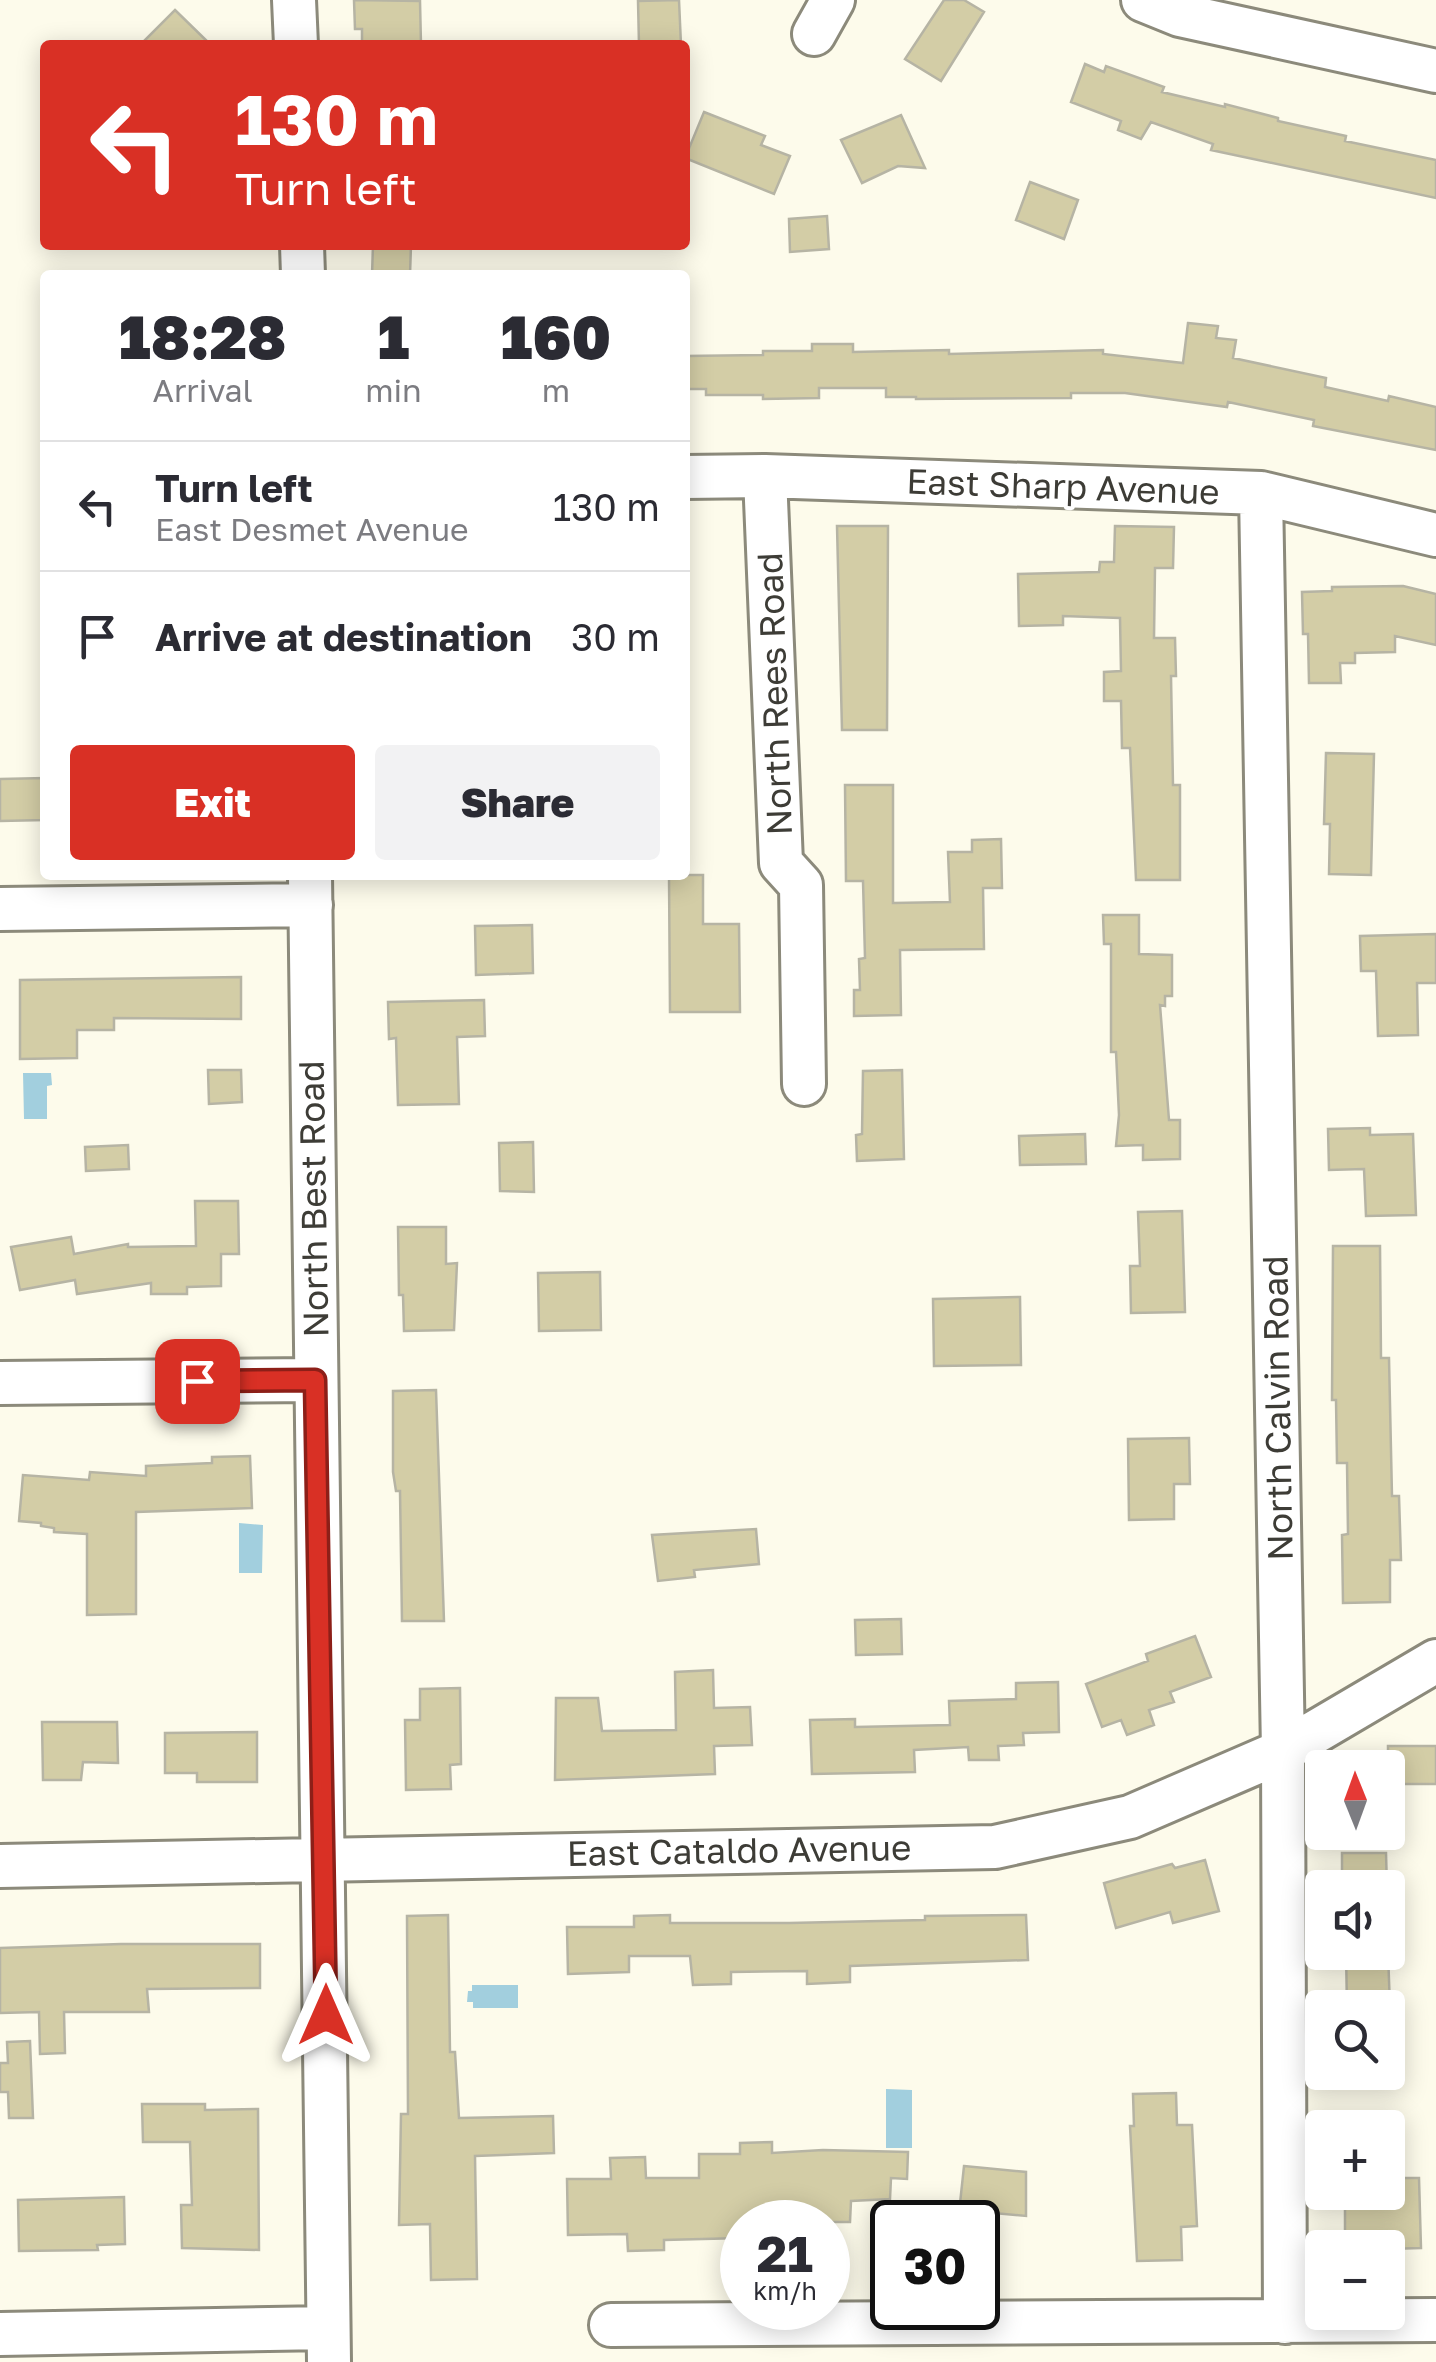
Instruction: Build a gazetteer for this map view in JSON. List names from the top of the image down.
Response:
{
  "streets": {
    "street": [
      "East Sharp Avenue",
      "North Rees Road",
      "North Best Road",
      "North Calvin Road",
      "East Cataldo Avenue"
    ]
  },
  "crossings": [
    ["East Sharp Avenue", "North Rees Road"],
    ["East Sharp Avenue", "North Calvin Road"],
    ["North Best Road", "East Cataldo Avenue"],
    ["North Calvin Road", "East Cataldo Avenue"]
  ],
  "north": "top",
  "page": {
    "turn": ["130 m", "Turn left"],
    "eta": [
      "18:28",
      "Arrival",
      "1",
      "min",
      "160",
      "m"
    ],
    "list": [
      {
        "name": "Turn left",
        "note": "East Desmet Avenue",
        "value": "130 m"
      },
      {
        "name": "Arrive at destination",
        "value": "30 m"
      }
    ],
    "buttons": ["Exit", "Share"],
    "map_buttons": ["+", "−"],
    "speed": "21 km/h",
    "limit": "30"
  }
}
